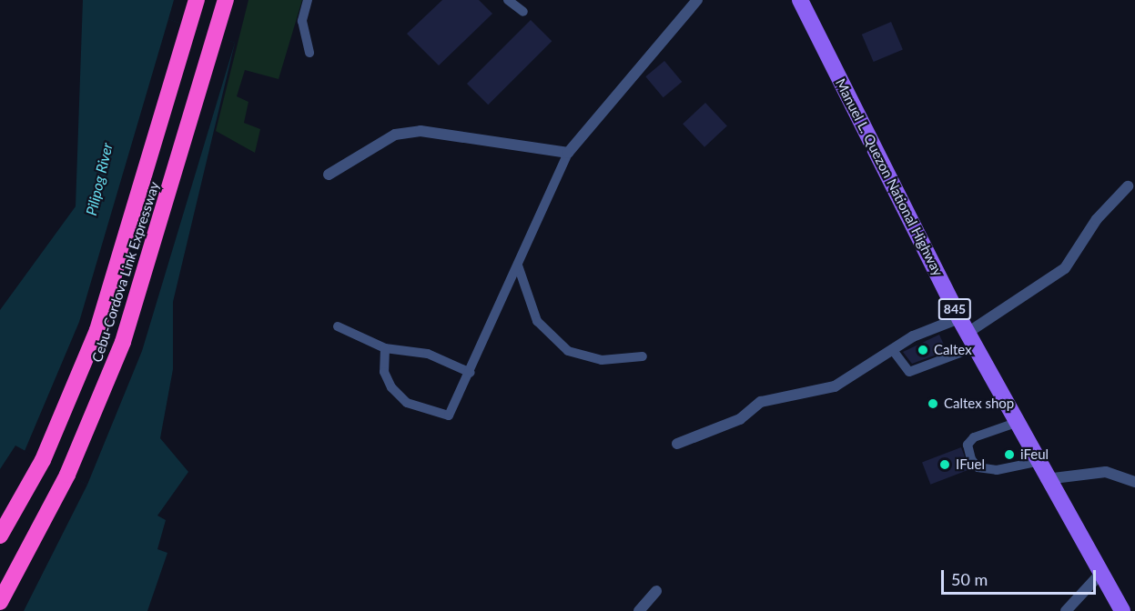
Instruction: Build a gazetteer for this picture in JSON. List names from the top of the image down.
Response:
{
  "streets": {
    "highway": ["Cebu-Cordova Link Expressway"],
    "main road": ["Manuel L. Quezon National Highway", "845"]
  },
  "water": ["Pilipog River"],
  "places": [
    "Caltex",
    "Caltex shop",
    "iFeul",
    "IFuel"
  ],
  "scale_bar": "50 m"
}
